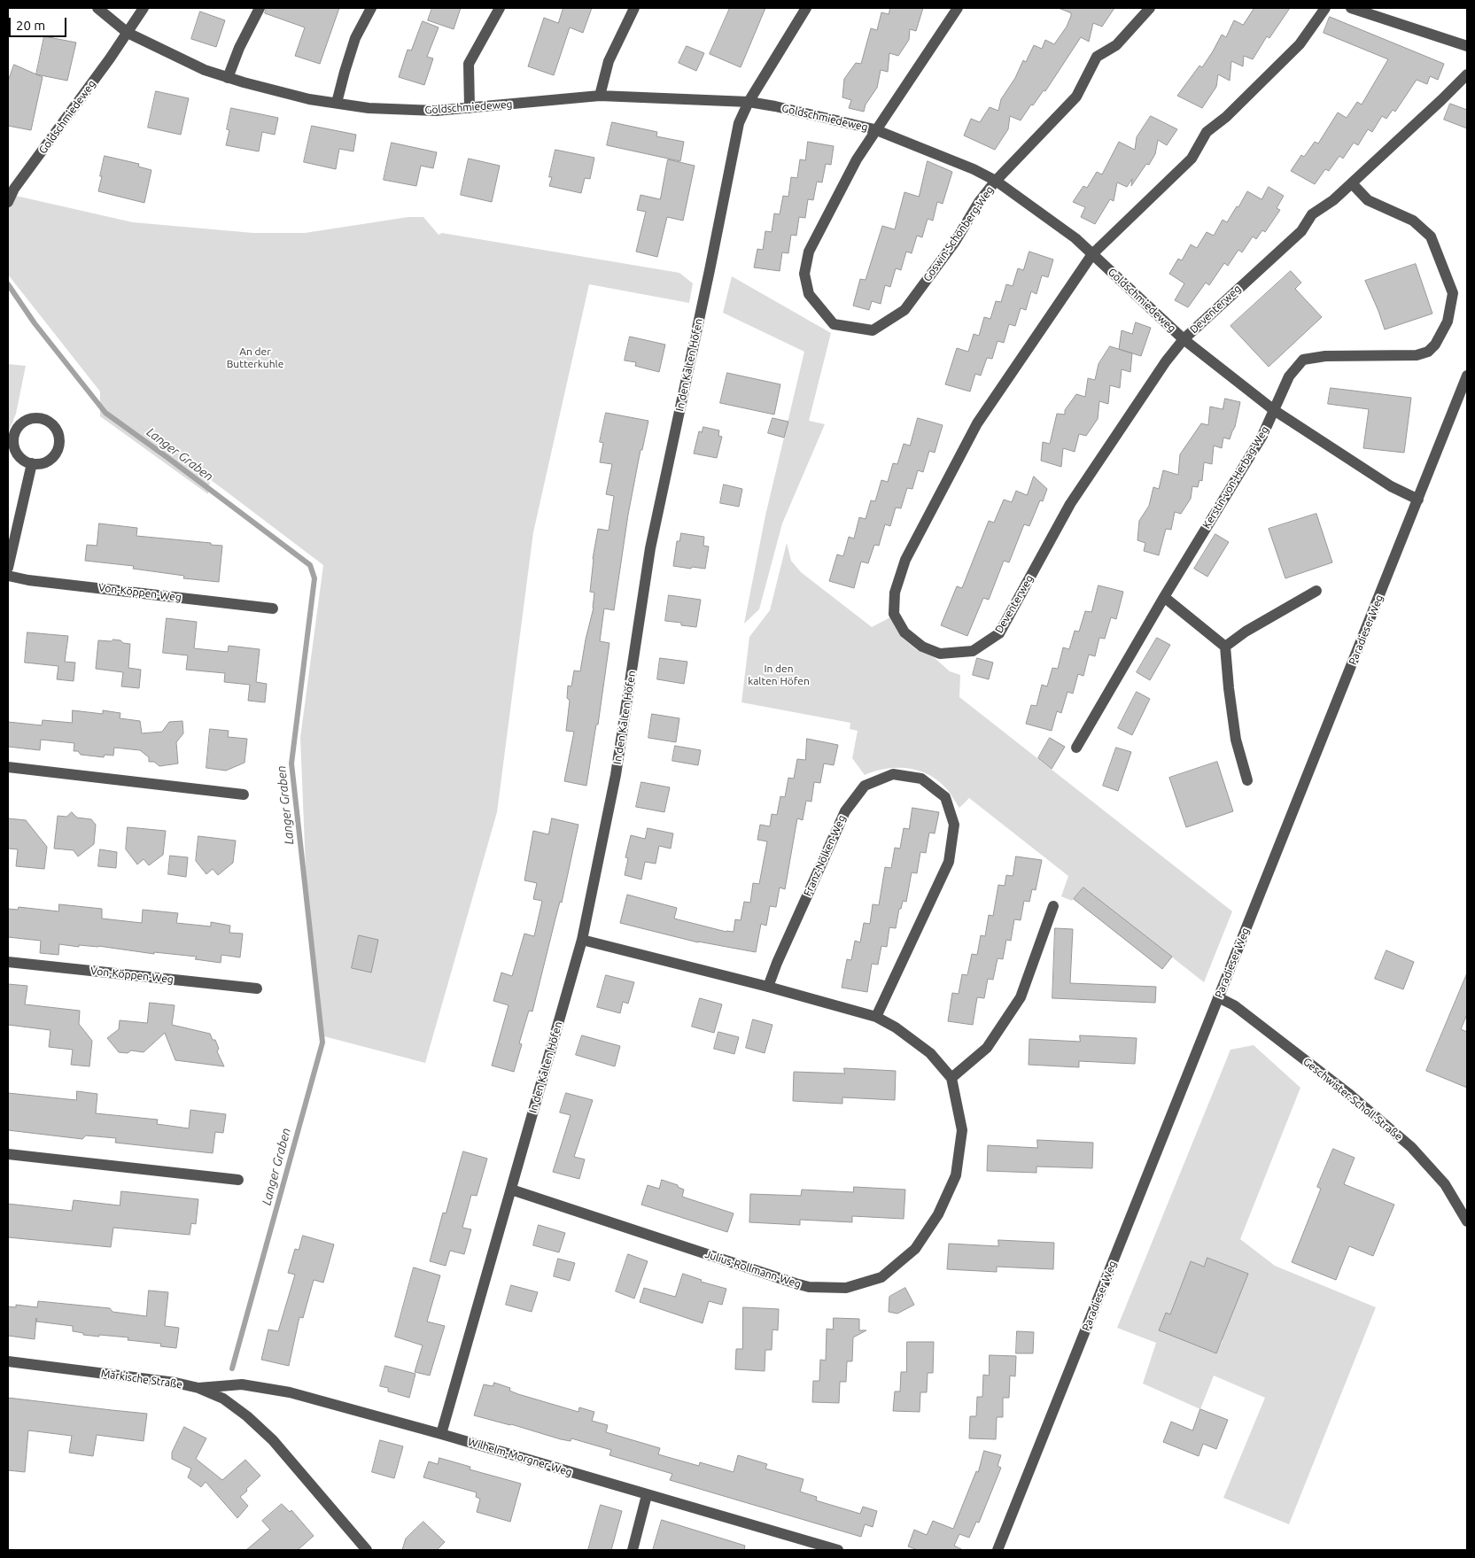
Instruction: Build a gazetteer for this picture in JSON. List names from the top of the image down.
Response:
{
  "streets": {
    "street": [
      "Goldschmiedeweg",
      "Goswin-Schönberg-Weg",
      "Deventerweg",
      "In den Kalten Höfen",
      "Kerstin-von-Herbag-Weg",
      "Von-Köppen-Weg",
      "Paradieser Weg",
      "Franz-Nölken-Weg",
      "Geschwister-Scholl-Straße",
      "Julius-Rollmann-Weg",
      "Märkische Straße",
      "Wilhelm-Morgner-Weg"
    ]
  },
  "crossings": [
    ["Goldschmiedeweg", "Goswin-Schönberg-Weg"],
    ["Goldschmiedeweg", "Deventerweg"],
    ["Goldschmiedeweg", "In den Kalten Höfen"],
    ["Goldschmiedeweg", "Kerstin-von-Herbag-Weg"],
    ["Goldschmiedeweg", "Paradieser Weg"],
    ["Deventerweg", "Kerstin-von-Herbag-Weg"],
    ["In den Kalten Höfen", "Julius-Rollmann-Weg"],
    ["In den Kalten Höfen", "Wilhelm-Morgner-Weg"],
    ["Paradieser Weg", "Geschwister-Scholl-Straße"],
    ["Franz-Nölken-Weg", "Julius-Rollmann-Weg"],
    ["Märkische Straße", "Wilhelm-Morgner-Weg"]
  ],
  "water": ["Langer Graben"],
  "parks": ["An der Butterkuhle", "In den kalten Höfen"],
  "scale_bar": "20 m"
}
